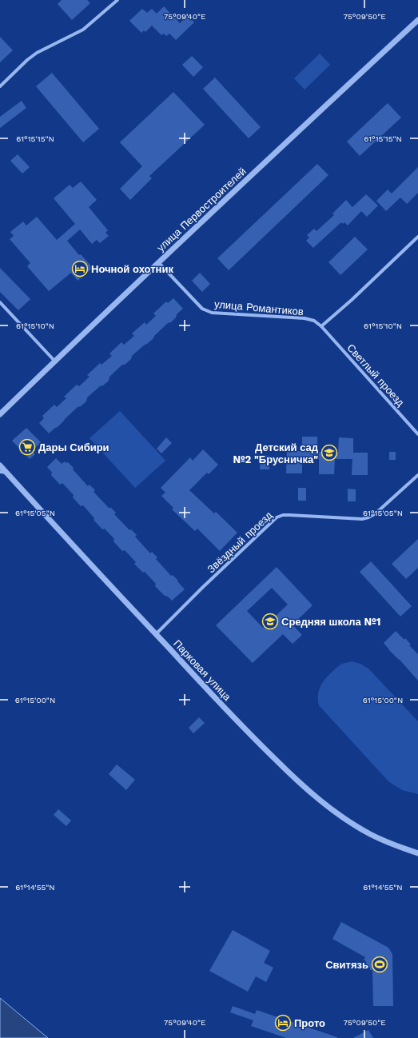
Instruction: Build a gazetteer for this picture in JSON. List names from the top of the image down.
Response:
{
  "streets": {
    "street": [
      "улица Первостроителей",
      "улица Романтиков",
      "Светлый проезд",
      "Звёздный проезд",
      "Парковая улица"
    ]
  },
  "crossings": [
    ["улица Первостроителей", "улица Романтиков"],
    ["улица Романтиков", "Светлый проезд"],
    ["Звёздный проезд", "Парковая улица"]
  ],
  "places": {
    "hotel": ["Ночной охотник", "Прото"],
    "supermarket": ["Дары Сибири"],
    "school or university": ["Детский сад №2 \"Брусничка\"", "Средняя школа №1"],
    "sports": ["Свитязь"]
  },
  "coordinates": [
    "75°09'40\"E",
    "75°09'50\"E",
    "61°15'15\"N",
    "61°15'10\"N",
    "61°15'05\"N",
    "61°15'00\"N",
    "61°14'55\"N"
  ]
}
